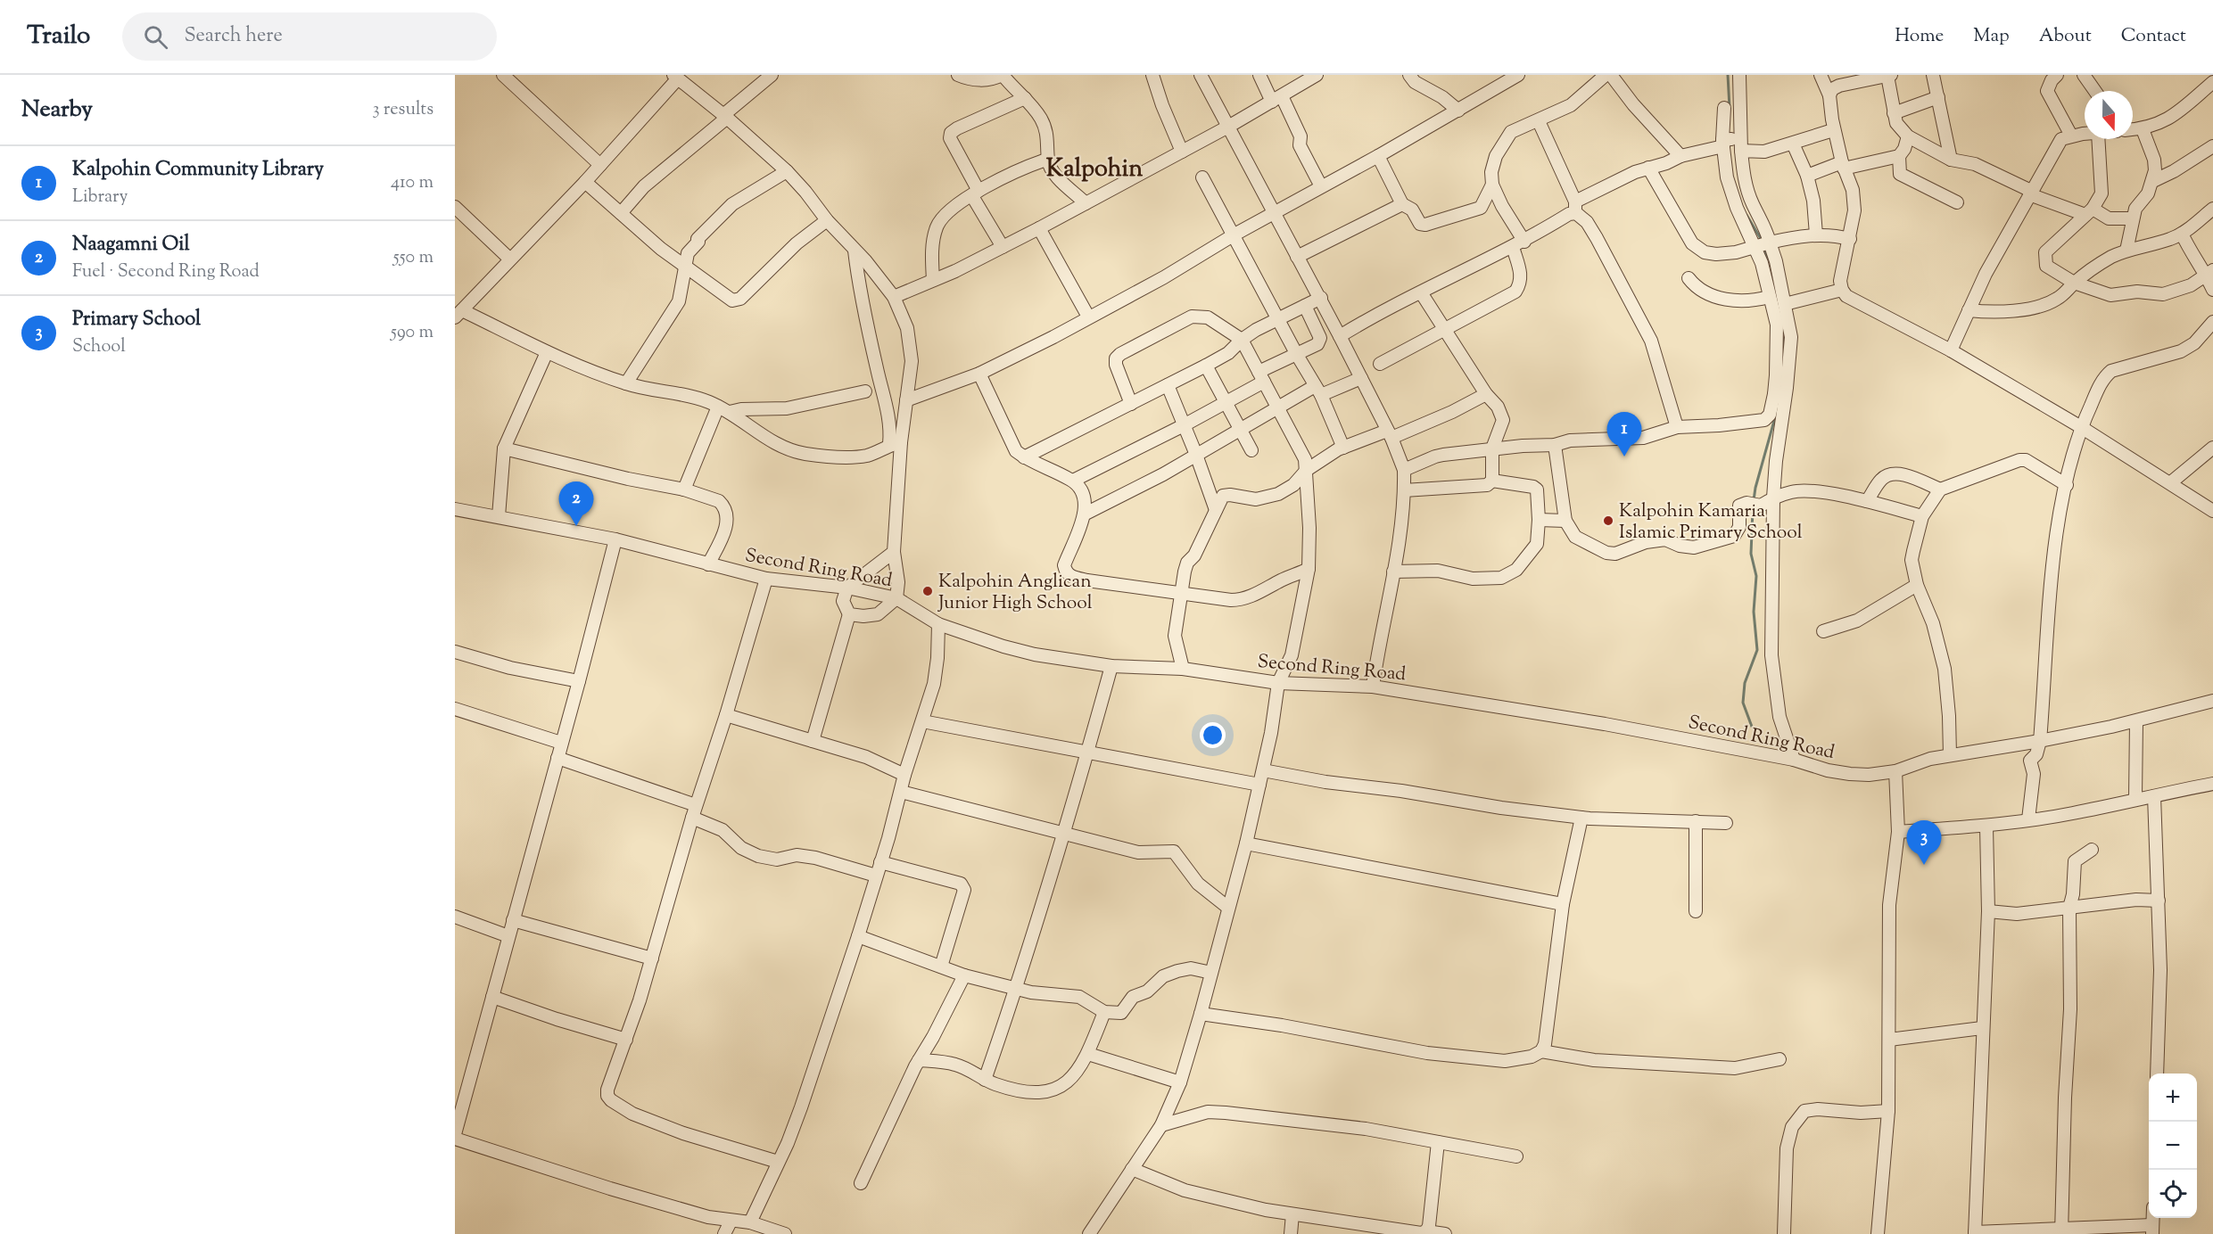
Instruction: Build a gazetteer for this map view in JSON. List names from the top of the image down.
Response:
{
  "streets": {
    "street": ["Second Ring Road"]
  },
  "districts": ["Kalpohin"],
  "places": ["Kalpohin Kamaria Islamic Primary School", "Kalpohin Anglican Junior High School"],
  "north": "bottom",
  "page": {
    "header": "Trailo",
    "search": "Search here",
    "nav": [
      "Home",
      "Map",
      "About",
      "Contact"
    ],
    "heading": ["Nearby", "3 results"],
    "list": [
      {
        "mark": "1",
        "name": "Kalpohin Community Library",
        "note": "Library",
        "value": "410 m"
      },
      {
        "mark": "2",
        "name": "Naagamni Oil",
        "note": "Fuel · Second Ring Road",
        "value": "550 m"
      },
      {
        "mark": "3",
        "name": "Primary School",
        "note": "School",
        "value": "590 m"
      }
    ],
    "pins": ["1", "2", "3"],
    "map_buttons": ["+", "−"]
  }
}
